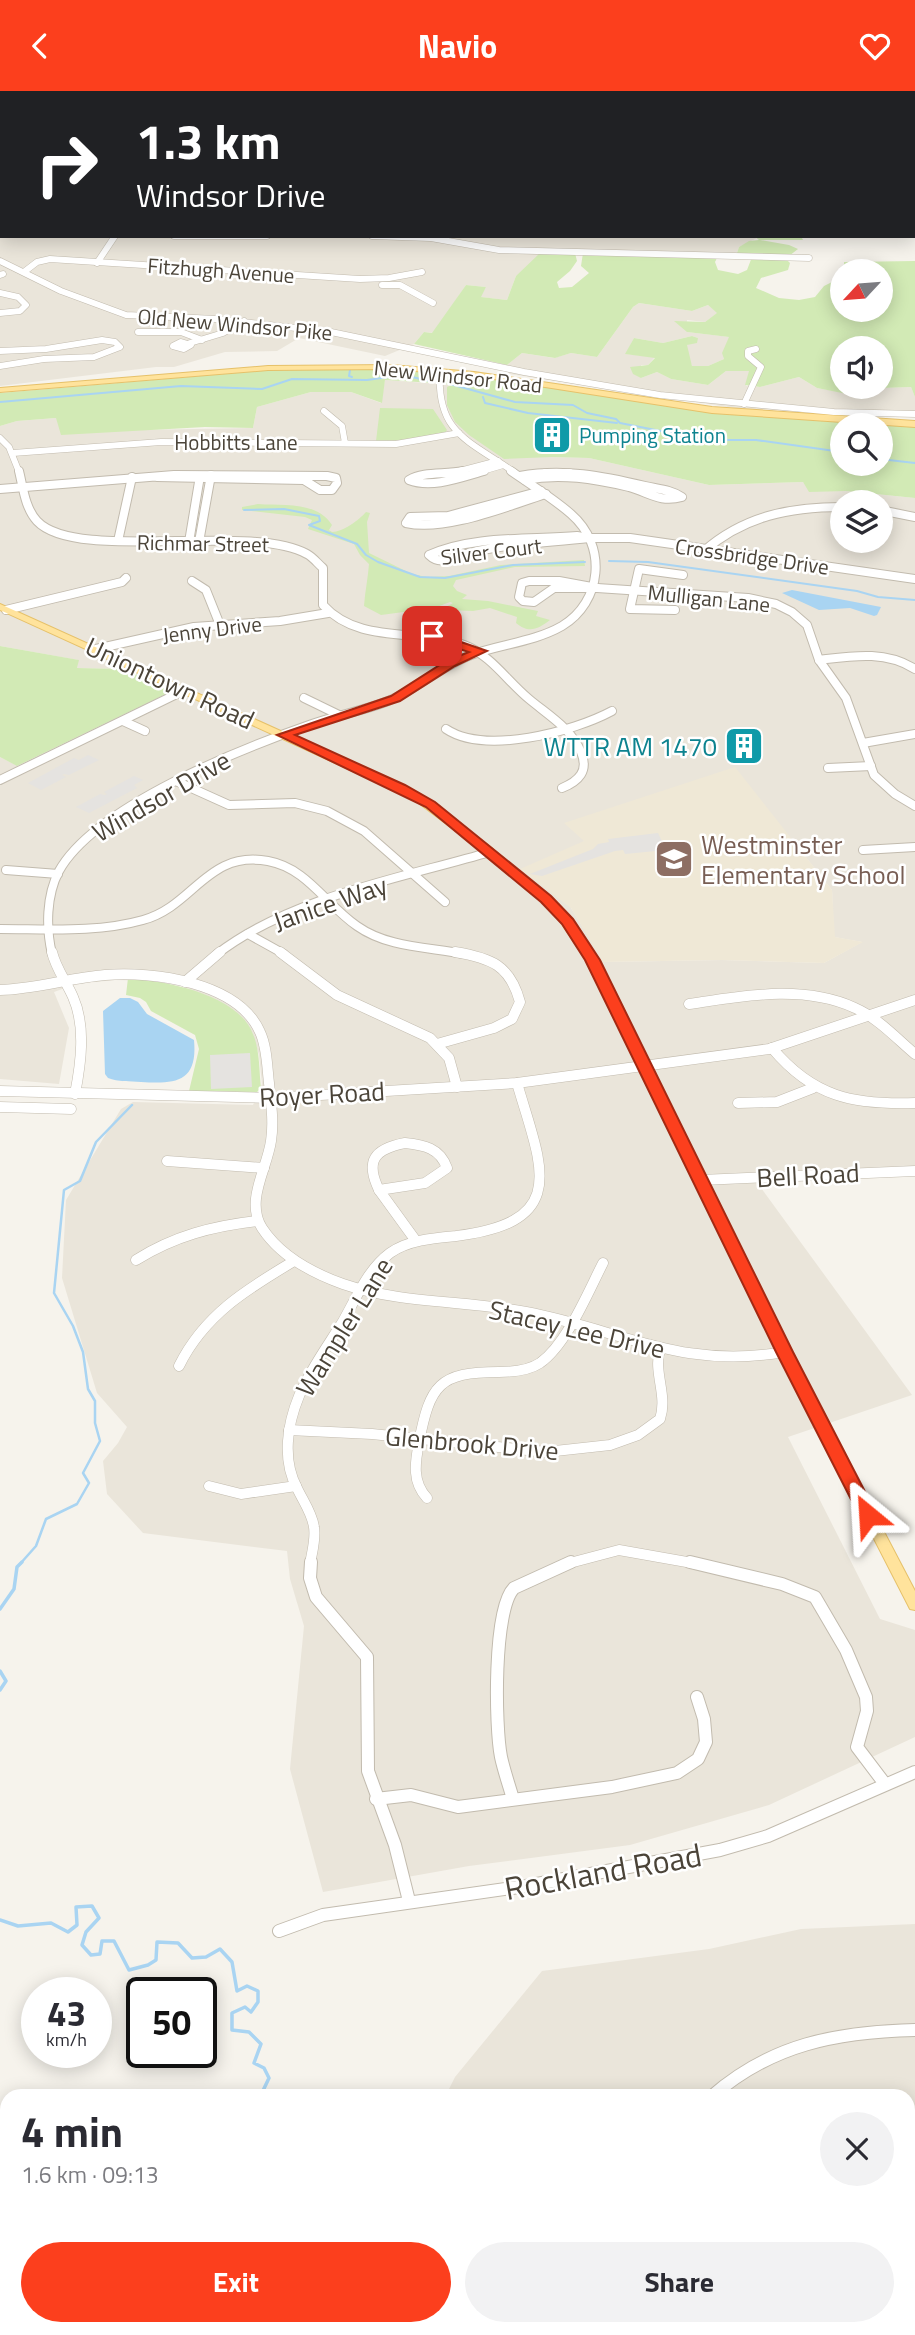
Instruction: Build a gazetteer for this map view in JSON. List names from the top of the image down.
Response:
{
  "streets": {
    "main road": ["New Windsor Road", "Uniontown Road"],
    "street": [
      "Fitzhugh Avenue",
      "Old New Windsor Pike",
      "Hobbitts Lane",
      "Richmar Street",
      "Silver Court",
      "Crossbridge Drive",
      "Mulligan Lane",
      "Jenny Drive",
      "Windsor Drive",
      "Janice Way",
      "Royer Road",
      "Bell Road",
      "Wampler Lane",
      "Stacey Lee Drive",
      "Glenbrook Drive",
      "Rockland Road"
    ]
  },
  "crossings": [
    ["Fitzhugh Avenue", "Old New Windsor Pike"],
    ["Hobbitts Lane", "Richmar Street"],
    ["Richmar Street", "Jenny Drive"],
    ["Silver Court", "Crossbridge Drive"],
    ["Mulligan Lane", "Windsor Drive"],
    ["Jenny Drive", "Uniontown Road"],
    ["Uniontown Road", "Windsor Drive"],
    ["Uniontown Road", "Janice Way"],
    ["Uniontown Road", "Royer Road"],
    ["Uniontown Road", "Bell Road"],
    ["Uniontown Road", "Stacey Lee Drive"],
    ["Windsor Drive", "Royer Road"],
    ["Royer Road", "Wampler Lane"],
    ["Wampler Lane", "Stacey Lee Drive"],
    ["Wampler Lane", "Glenbrook Drive"],
    ["Wampler Lane", "Rockland Road"],
    ["Stacey Lee Drive", "Glenbrook Drive"]
  ],
  "places": {
    "building": ["Pumping Station", "WTTR AM 1470"],
    "school or university": ["Westminster Elementary School"]
  },
  "north": "bottom left",
  "page": {
    "header": "Navio",
    "turn": ["1.3 km", "Windsor Drive"],
    "speed": "43 km/h",
    "limit": "50",
    "heading": ["4 min", "1.6 km · 09:13"],
    "buttons": ["Exit", "Share"]
  }
}
